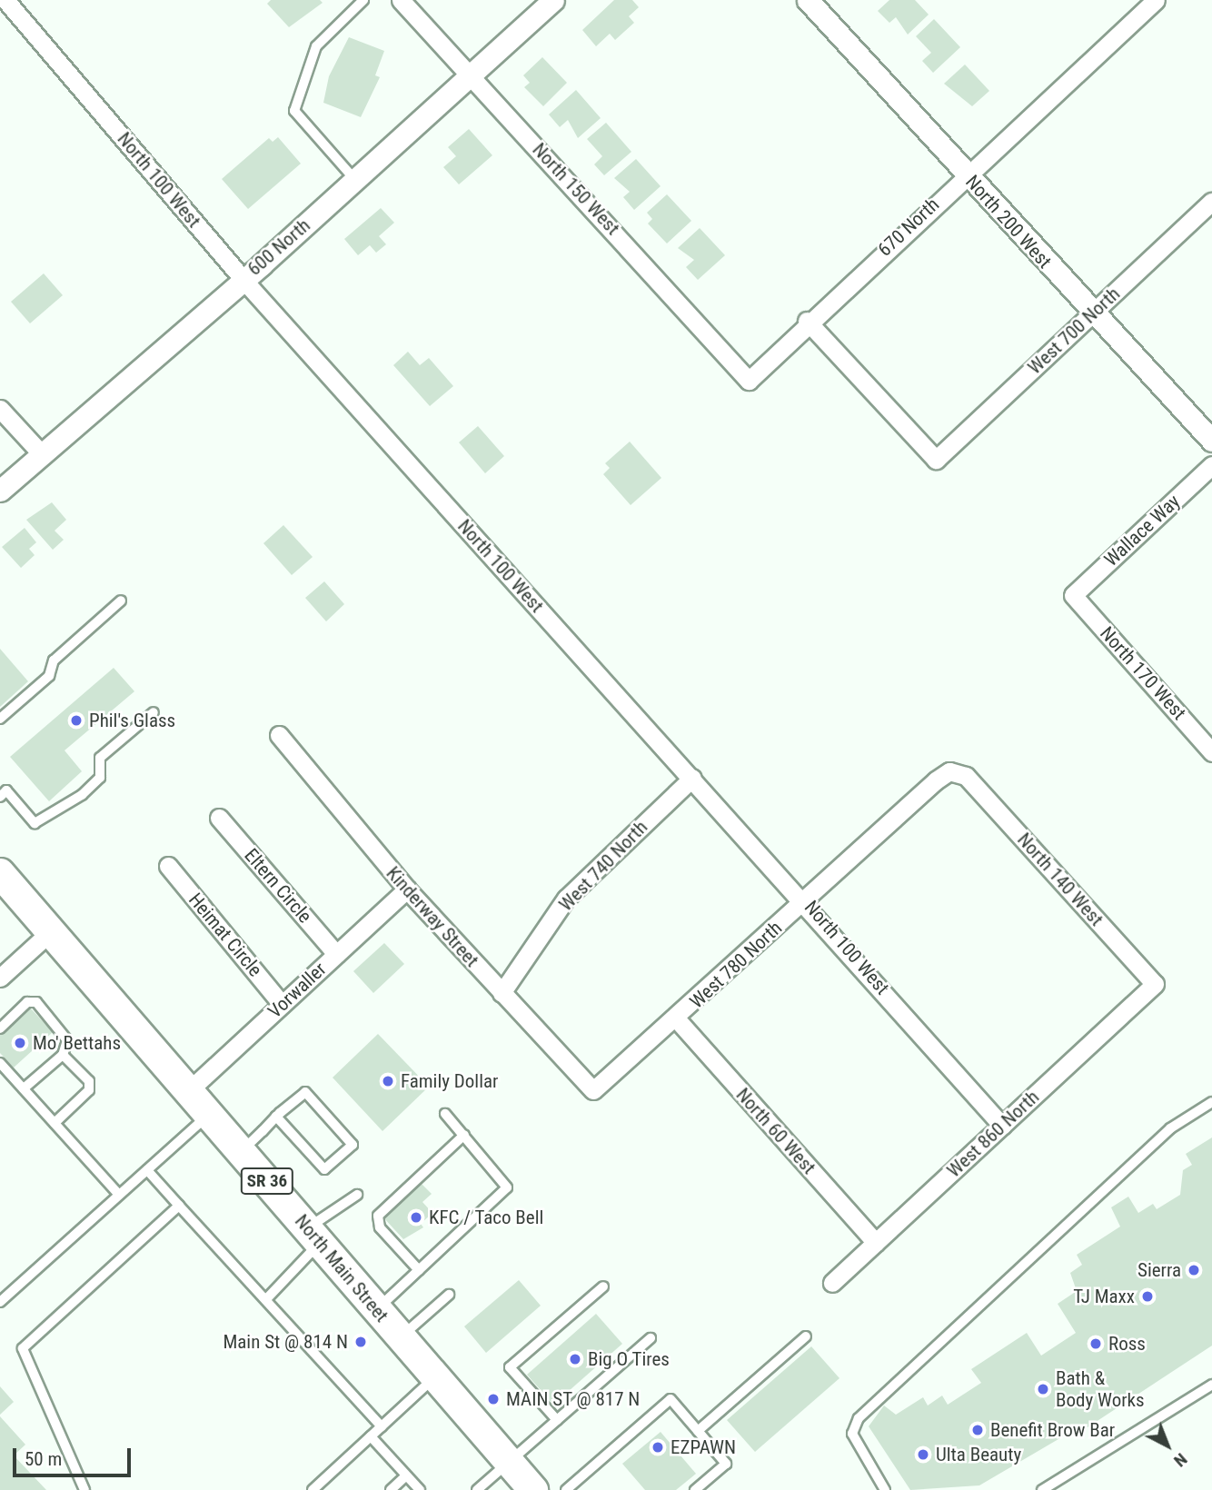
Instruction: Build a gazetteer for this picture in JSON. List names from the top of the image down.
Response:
{
  "streets": {
    "highway": ["SR 36", "North Main Street"],
    "street": [
      "North 100 West",
      "North 150 West",
      "North 200 West",
      "670 North",
      "600 North",
      "West 700 North",
      "Wallace Way",
      "North 170 West",
      "West 740 North",
      "North 140 West",
      "Eltern Circle",
      "Kinderway Street",
      "Heimat Circle",
      "West 780 North",
      "Vorwaller",
      "North 60 West",
      "West 860 North"
    ]
  },
  "crossings": [
    ["North 100 West", "600 North"],
    ["North 100 West", "West 740 North"],
    ["North 100 West", "West 780 North"],
    ["North 100 West", "West 860 North"],
    ["North 150 West", "670 North"],
    ["North 150 West", "600 North"],
    ["North 200 West", "670 North"],
    ["North 200 West", "West 700 North"],
    ["670 North", "West 700 North"],
    ["Wallace Way", "North 170 West"],
    ["West 740 North", "Kinderway Street"],
    ["North 140 West", "West 780 North"],
    ["North 140 West", "West 860 North"],
    ["Eltern Circle", "Vorwaller"],
    ["Kinderway Street", "West 780 North"],
    ["Kinderway Street", "Vorwaller"],
    ["Heimat Circle", "Vorwaller"],
    ["West 780 North", "North 60 West"],
    ["Vorwaller", "North Main Street"],
    ["North 60 West", "West 860 North"]
  ],
  "places": [
    "Phil's Glass",
    "Mo' Bettahs",
    "Family Dollar",
    "KFC / Taco Bell",
    "Sierra",
    "TJ Maxx",
    "Main St @ 814 N",
    "Ross",
    "Big O Tires",
    "Bath & Body Works",
    "MAIN ST @ 817 N",
    "Benefit Brow Bar",
    "EZPAWN",
    "Ulta Beauty"
  ],
  "scale_bar": "50 m",
  "north": "bottom right"
}
